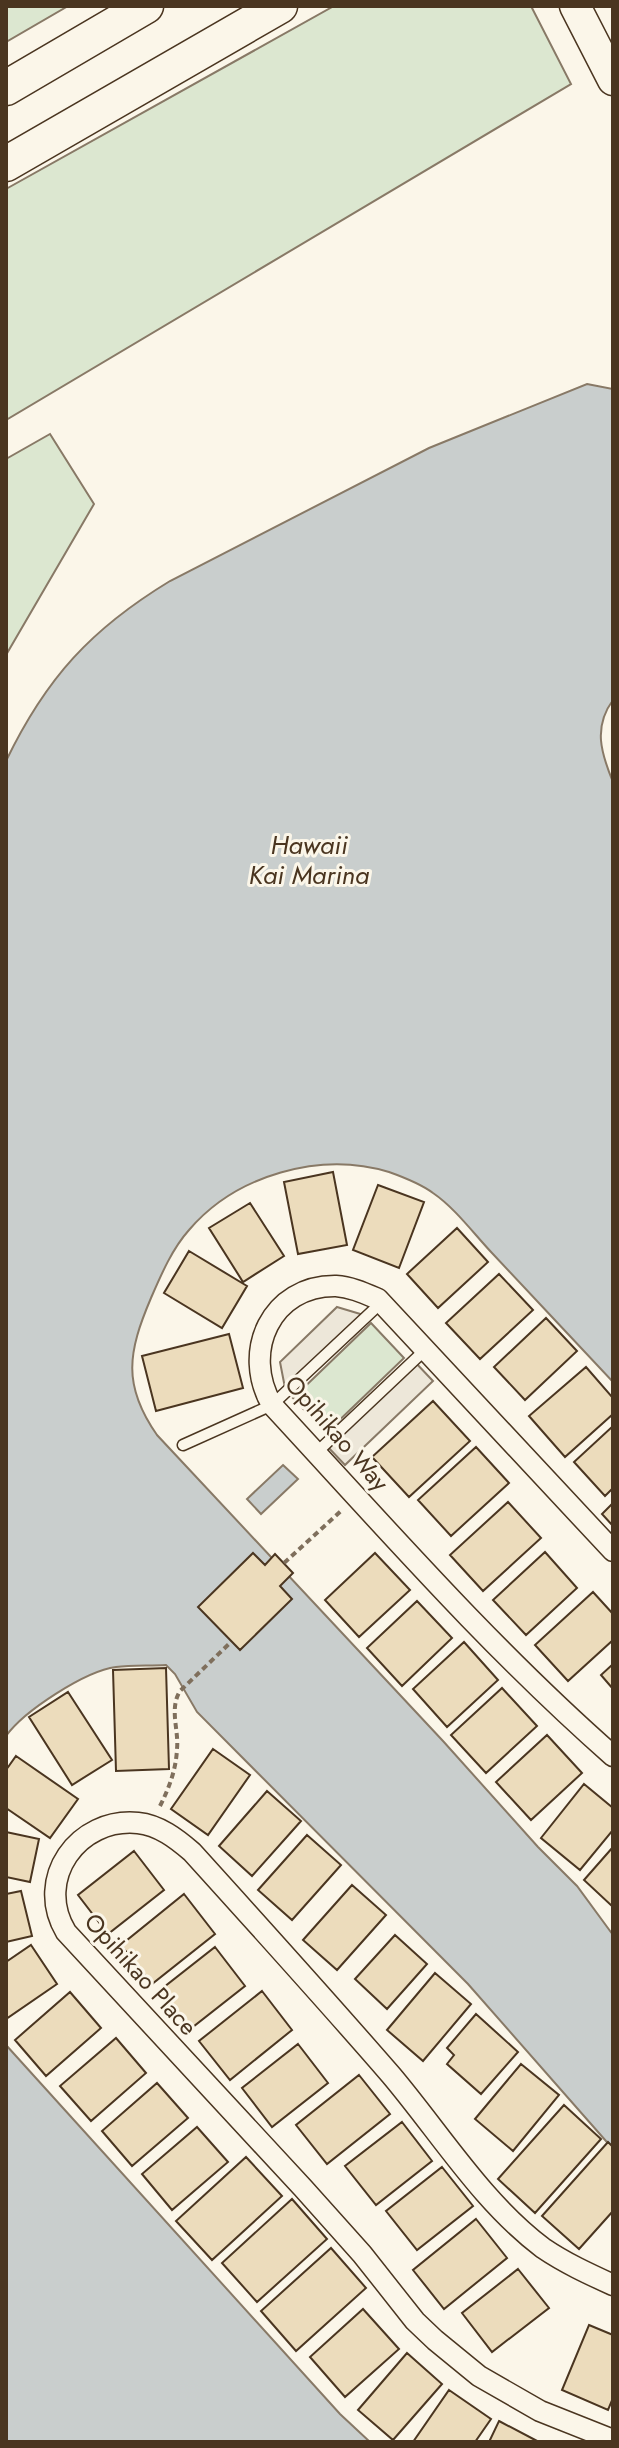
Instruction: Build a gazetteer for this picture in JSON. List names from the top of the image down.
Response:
{
  "streets": {
    "street": ["Opihikao Way", "Opihikao Place"]
  },
  "water": ["Hawaii Kai Marina"]
}
